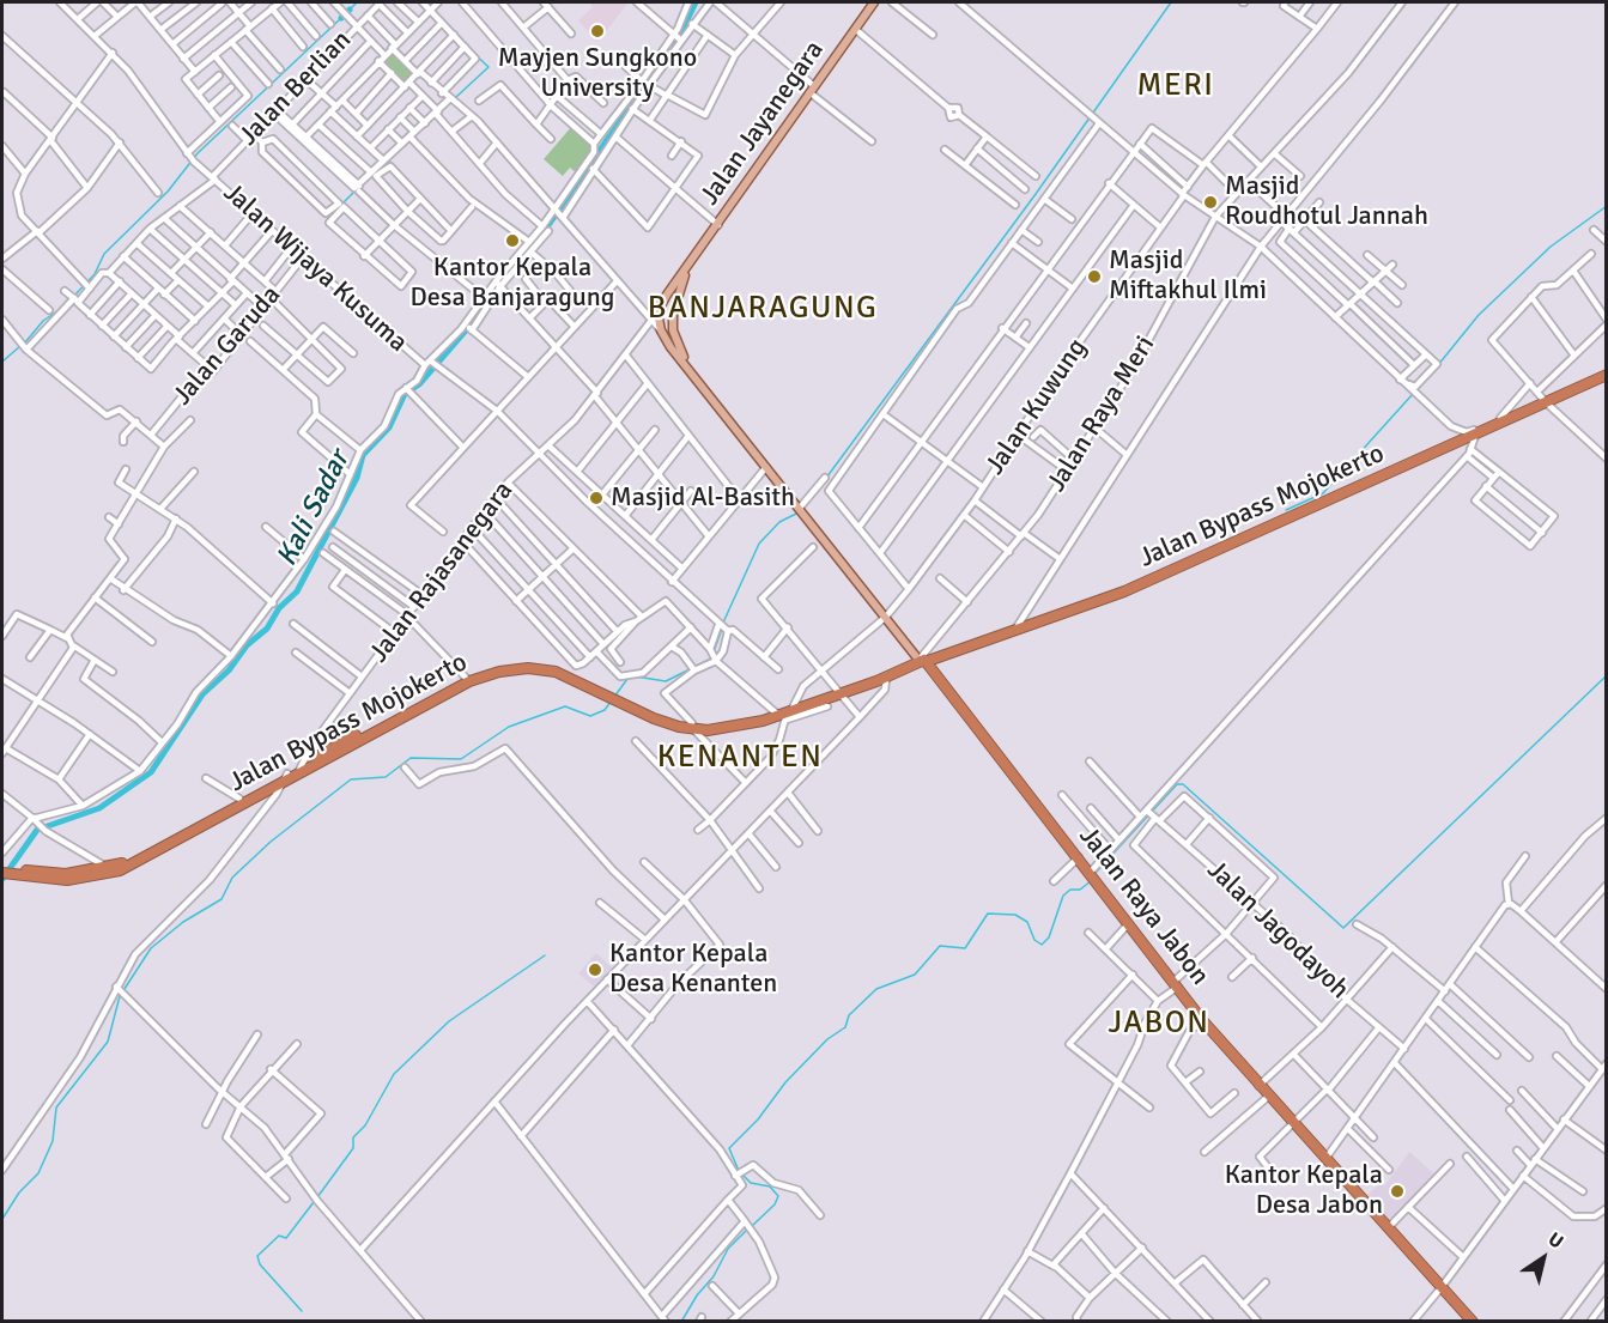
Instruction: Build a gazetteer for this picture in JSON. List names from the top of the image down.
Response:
{
  "streets": {
    "highway": ["Jalan Bypass Mojokerto", "Jalan Raya Jabon"],
    "main road": ["Jalan Jayanegara"],
    "street": [
      "Jalan Berlian",
      "Jalan Wijaya Kusuma",
      "Jalan Garuda",
      "Jalan Kuwung",
      "Jalan Raya Meri",
      "Jalan Rajasanegara",
      "Jalan Jagodayoh"
    ]
  },
  "crossings": [
    ["Jalan Berlian", "Jalan Wijaya Kusuma"],
    ["Jalan Jayanegara", "Jalan Kuwung"],
    ["Jalan Jayanegara", "Jalan Raya Meri"],
    ["Jalan Jayanegara", "Jalan Bypass Mojokerto"],
    ["Jalan Jayanegara", "Jalan Rajasanegara"],
    ["Jalan Jayanegara", "Jalan Raya Jabon"],
    ["Jalan Wijaya Kusuma", "Jalan Garuda"],
    ["Jalan Kuwung", "Jalan Bypass Mojokerto"],
    ["Jalan Raya Meri", "Jalan Bypass Mojokerto"],
    ["Jalan Raya Meri", "Jalan Raya Jabon"],
    ["Jalan Bypass Mojokerto", "Jalan Rajasanegara"],
    ["Jalan Bypass Mojokerto", "Jalan Raya Jabon"]
  ],
  "districts": [
    "MERI",
    "BANJARAGUNG",
    "KENANTEN",
    "JABON"
  ],
  "water": ["Kali Sadar"],
  "places": [
    "Mayjen Sungkono University",
    "Masjid Roudhotul Jannah",
    "Kantor Kepala Desa Banjaragung",
    "Masjid Miftakhul Ilmi",
    "Masjid Al-Basith",
    "Kantor Kepala Desa Kenanten",
    "Kantor Kepala Desa Jabon"
  ],
  "north": "top right"
}
